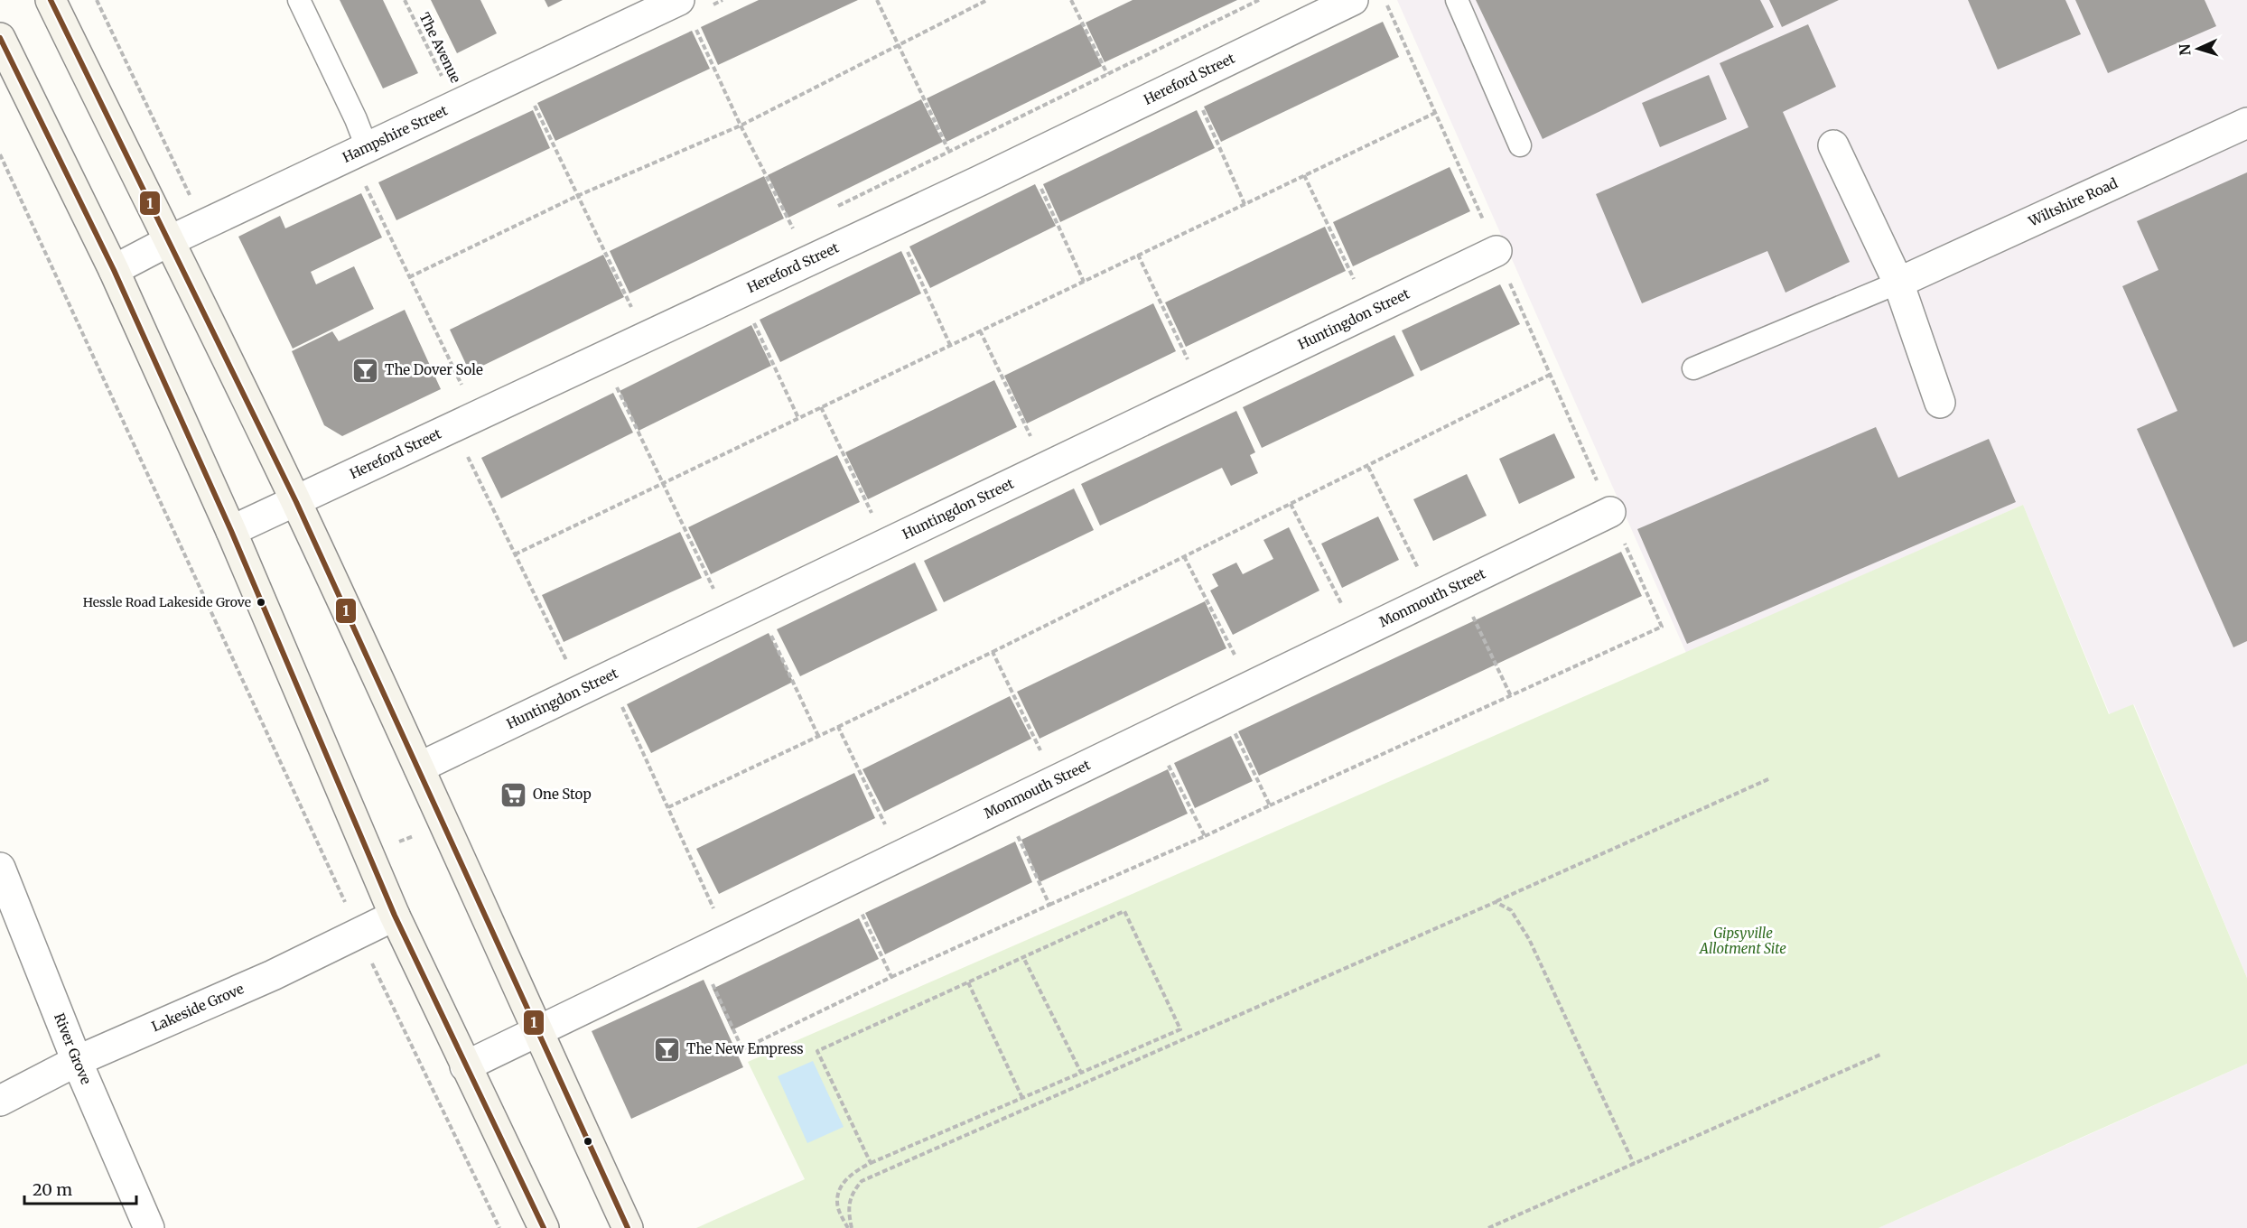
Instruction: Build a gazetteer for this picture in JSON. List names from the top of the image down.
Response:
{
  "streets": {
    "street": [
      "Hereford Street",
      "Hampshire Street",
      "Wiltshire Road",
      "Huntingdon Street",
      "Monmouth Street",
      "Lakeside Grove",
      "River Grove"
    ],
    "path": ["The Avenue"]
  },
  "crossings": [
    ["The Avenue", "Hampshire Street"],
    ["Lakeside Grove", "River Grove"]
  ],
  "parks": ["Gipsyville Allotment Site"],
  "places": {
    "bar": ["The Dover Sole", "The New Empress"],
    "other": ["Hessle Road Lakeside Grove"],
    "supermarket": ["One Stop"]
  },
  "lines": ["transit line 1"],
  "scale_bar": "20 m",
  "north": "left"
}
